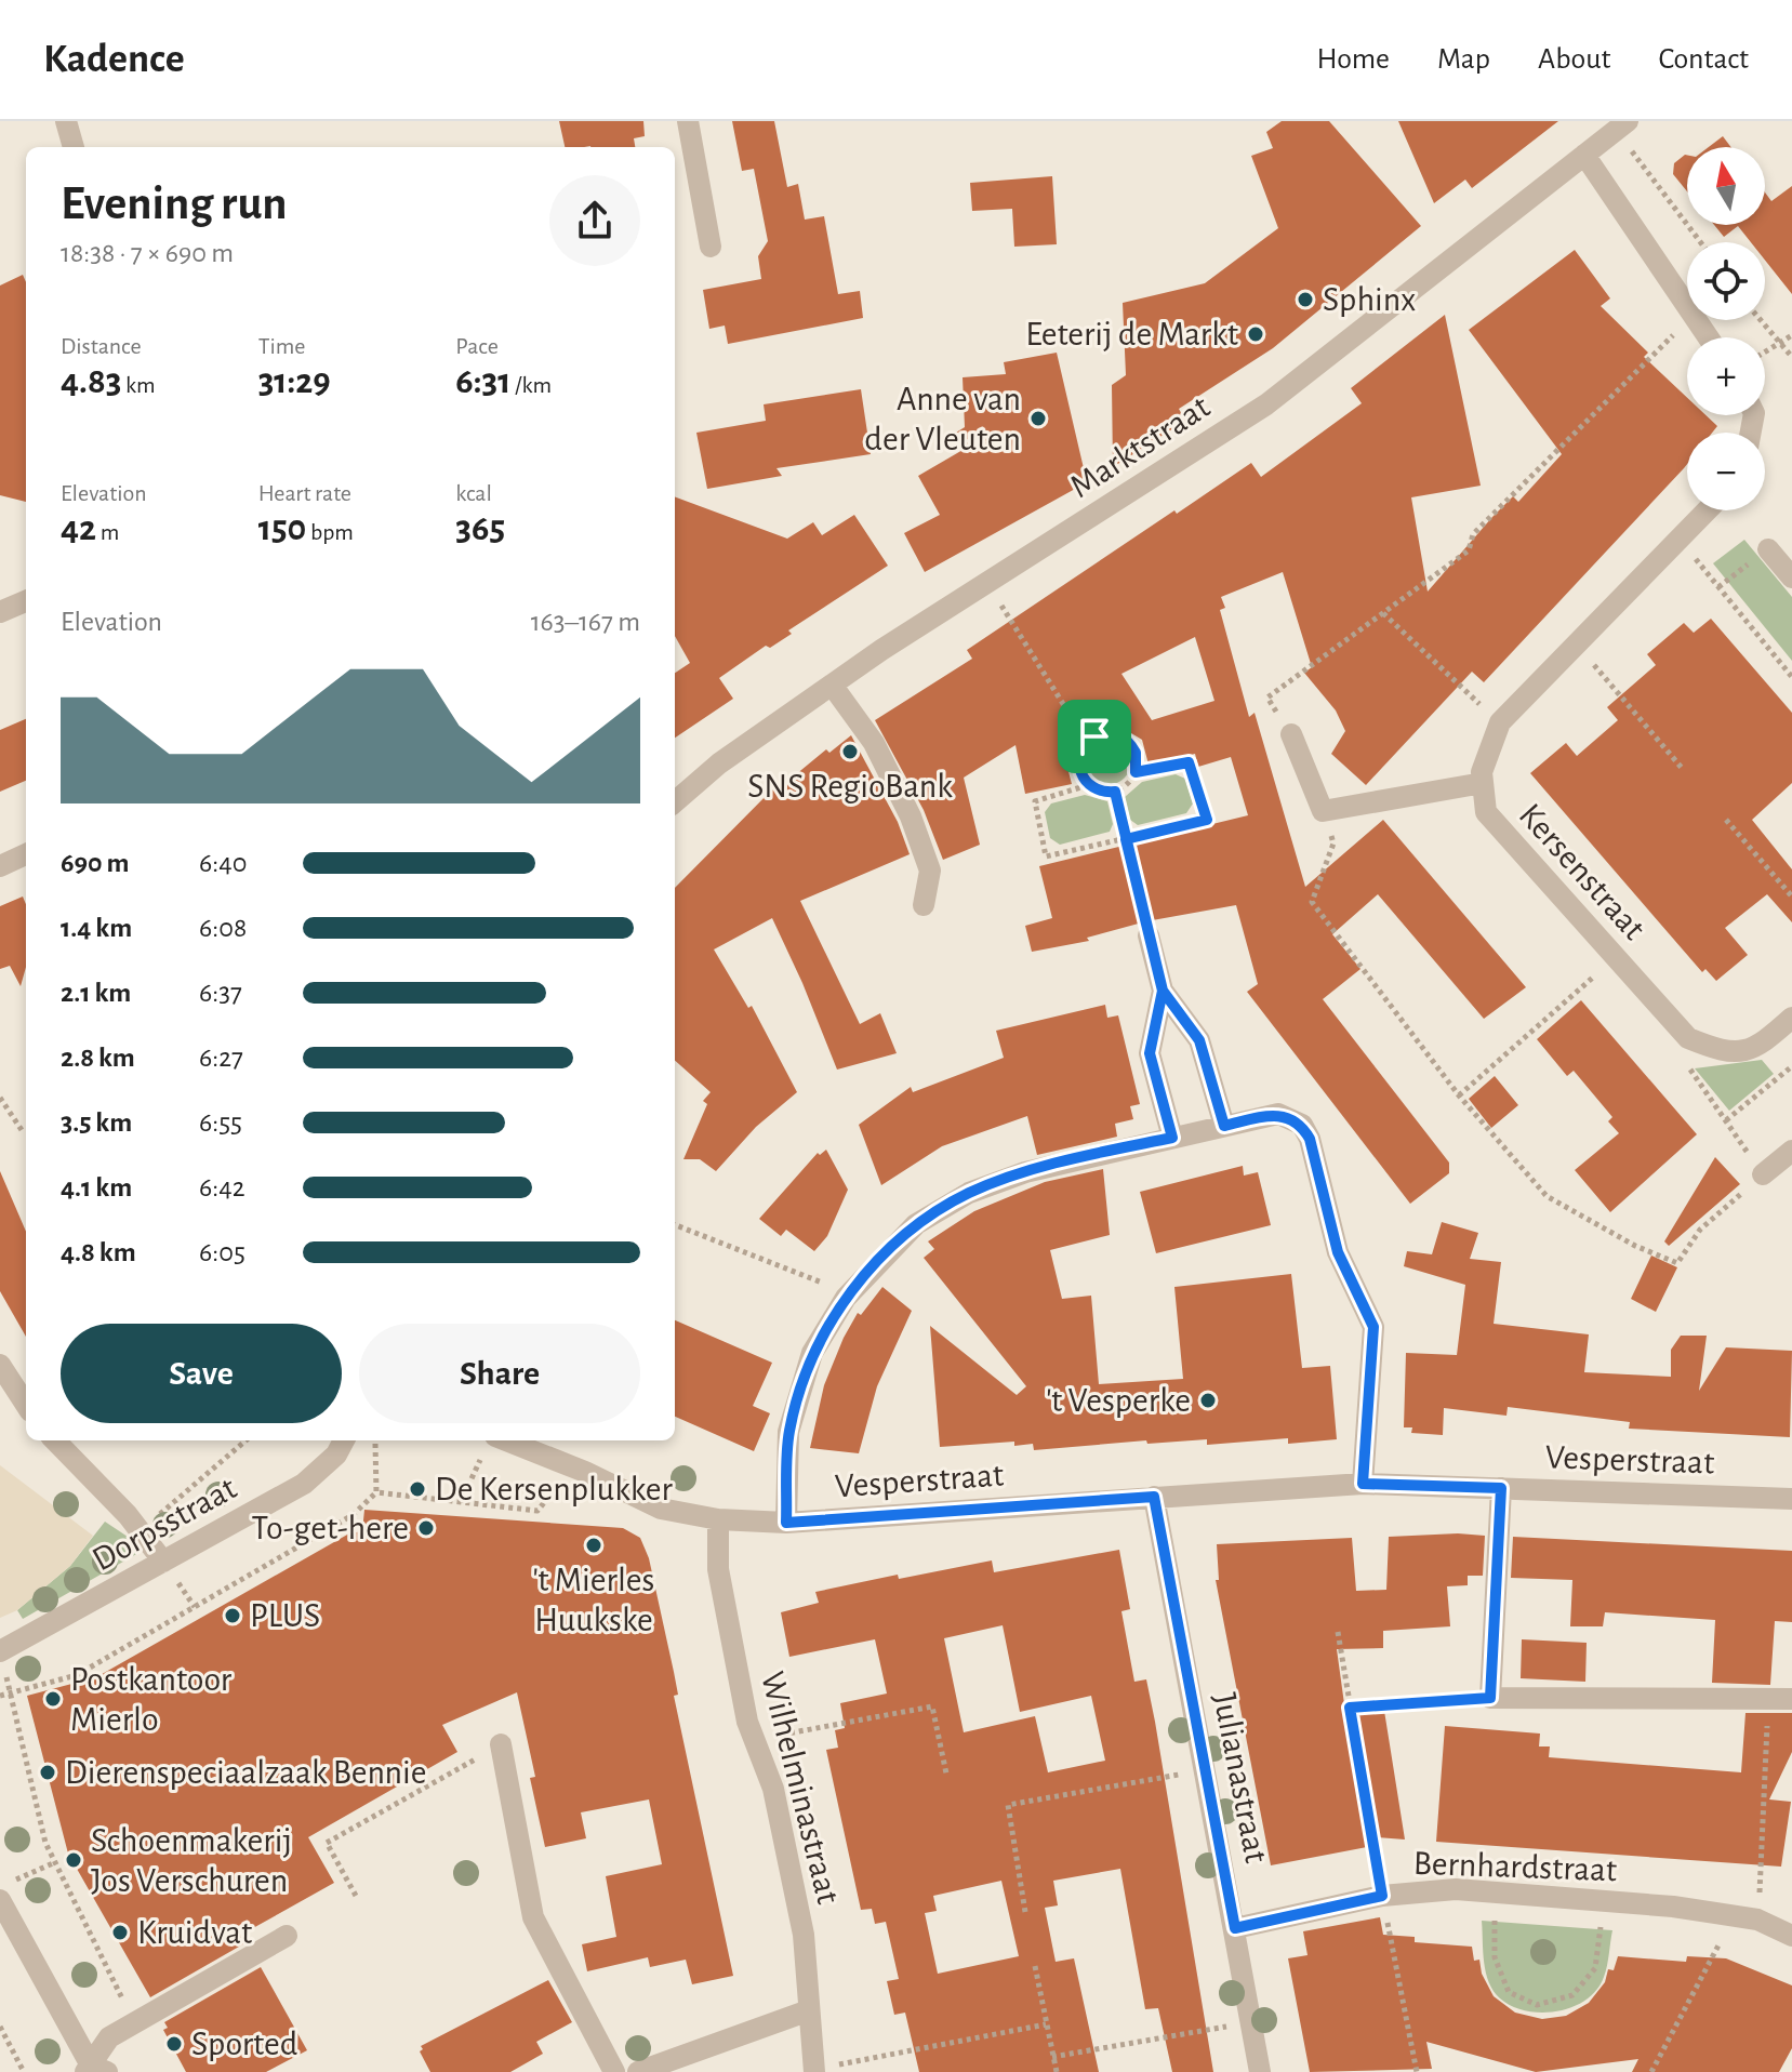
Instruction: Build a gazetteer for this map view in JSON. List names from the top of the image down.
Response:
{
  "streets": {
    "street": [
      "Marktstraat",
      "Kersenstraat",
      "Vesperstraat",
      "Dorpsstraat",
      "Julianastraat",
      "Wilhelminastraat",
      "Bernhardstraat"
    ]
  },
  "crossings": [
    ["Vesperstraat", "Julianastraat"],
    ["Vesperstraat", "Wilhelminastraat"],
    ["Julianastraat", "Bernhardstraat"]
  ],
  "places": [
    "Sphinx",
    "Eeterij de Markt",
    "Anne van der Vleuten",
    "SNS RegioBank",
    "'t Vesperke",
    "De Kersenplukker",
    "To-get-here",
    "'t Mierles Huukske",
    "PLUS",
    "Postkantoor Mierlo",
    "Dierenspeciaalzaak Bennie",
    "Schoenmakerij Jos Verschuren",
    "Kruidvat",
    "Sported"
  ],
  "north": "top",
  "page": {
    "header": "Kadence",
    "nav": [
      "Home",
      "Map",
      "About",
      "Contact"
    ],
    "map_buttons": ["+", "−"],
    "heading": ["Evening run", "18:38 · 7 × 690 m"],
    "stats": [
      ["Distance", "4.83 km"],
      ["Time", "31:29"],
      ["Pace", "6:31 /km"],
      ["Elevation", "42 m"],
      ["Heart rate", "150 bpm"],
      ["kcal", "365"]
    ],
    "chart": ["Elevation", "163–167 m"],
    "list": [
      {
        "name": "690 m",
        "note": "6:40"
      },
      {
        "name": "1.4 km",
        "note": "6:08"
      },
      {
        "name": "2.1 km",
        "note": "6:37"
      },
      {
        "name": "2.8 km",
        "note": "6:27"
      },
      {
        "name": "3.5 km",
        "note": "6:55"
      },
      {
        "name": "4.1 km",
        "note": "6:42"
      },
      {
        "name": "4.8 km",
        "note": "6:05"
      }
    ],
    "buttons": ["Save", "Share"]
  }
}
